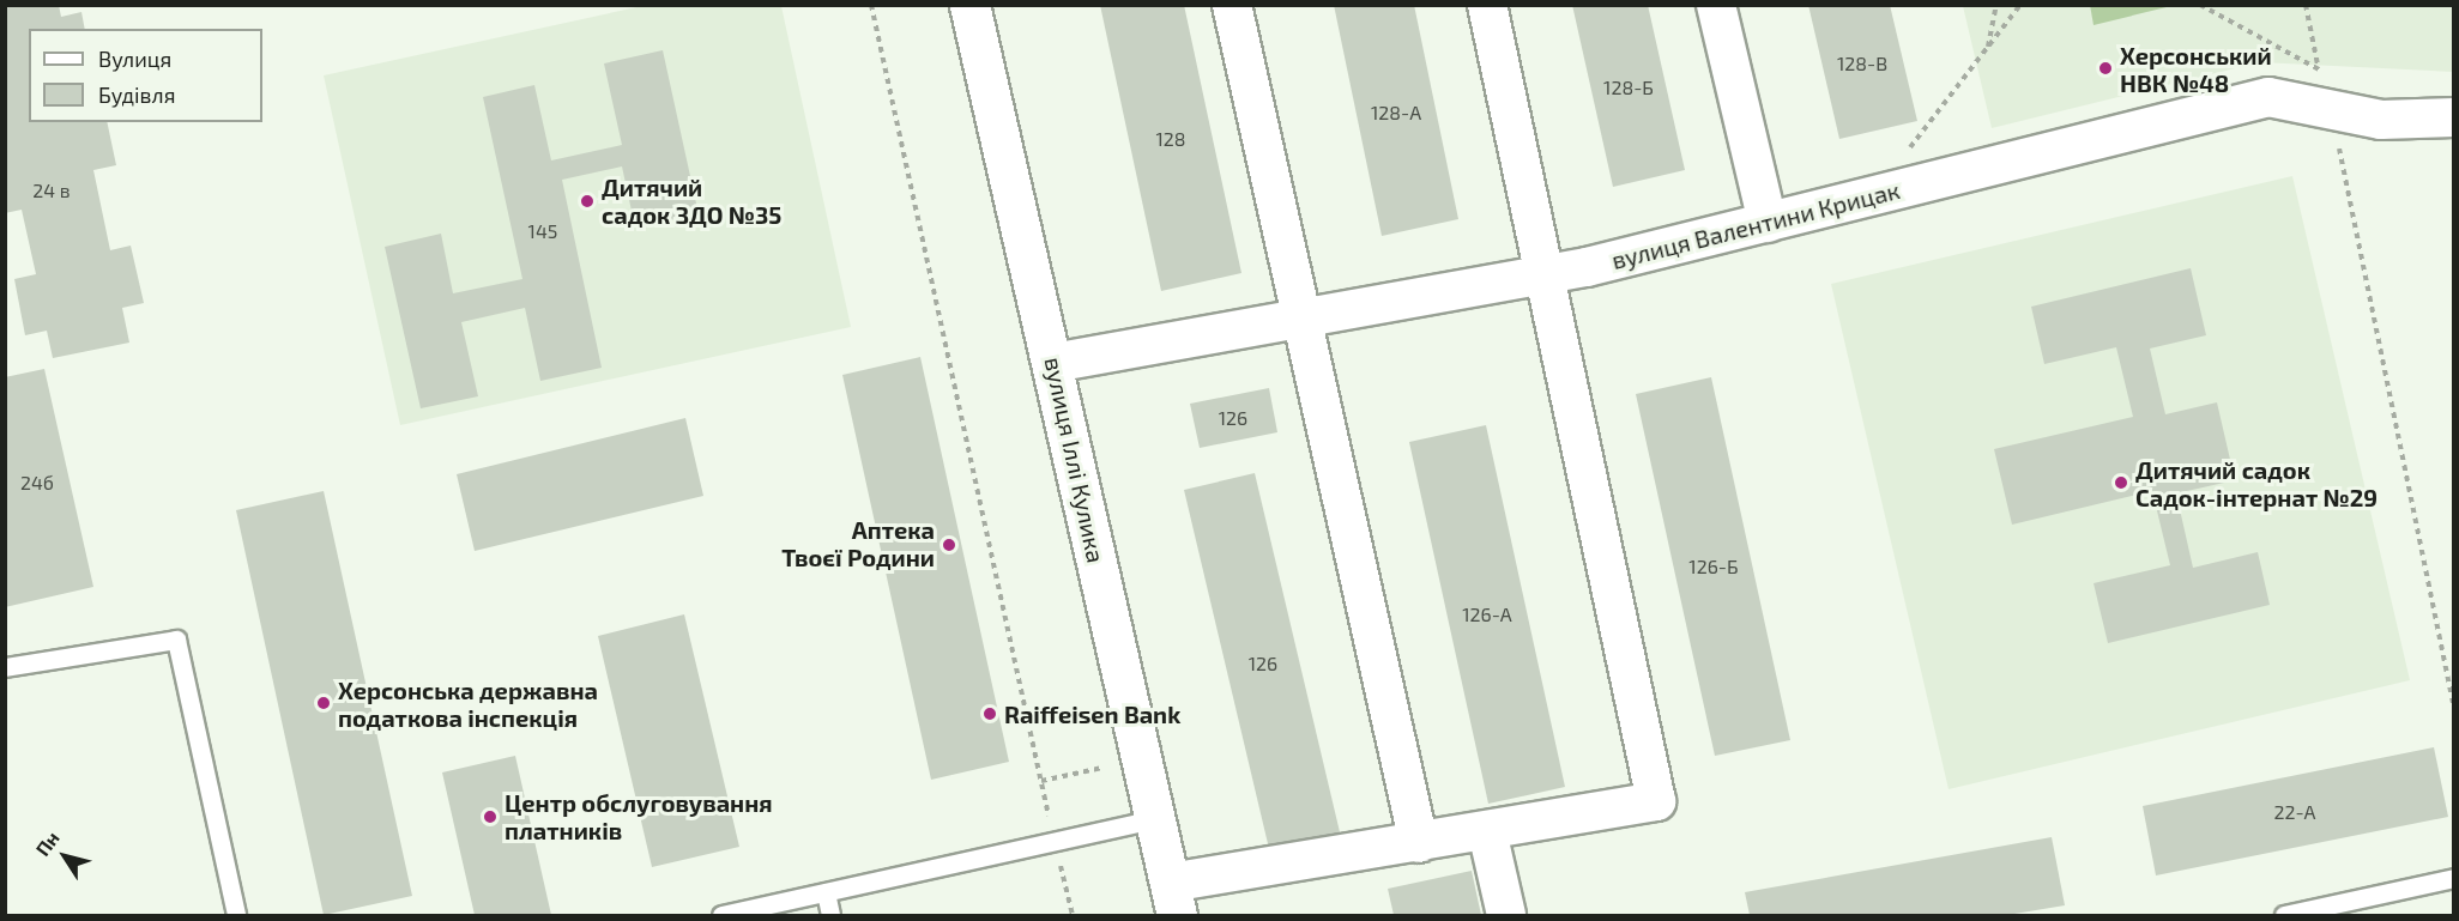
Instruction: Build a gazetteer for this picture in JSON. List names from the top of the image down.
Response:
{
  "streets": {
    "street": ["вулиця Валентини Крицак", "вулиця Іллі Кулика"]
  },
  "crossings": [
    ["вулиця Валентини Крицак", "вулиця Іллі Кулика"]
  ],
  "places": [
    "Херсонський НВК №48",
    "Дитячий садок ЗДО №35",
    "Дитячий садок Садок-інтернат №29",
    "Аптека Твоєї Родини",
    "Херсонська державна податкова інспекція",
    "Raiffeisen Bank",
    "Центр обслуговування платників"
  ],
  "house_numbers": [
    "128-В",
    "128-Б",
    "128-А",
    "128",
    "24 в",
    "145",
    "126",
    "24б",
    "126-Б",
    "126-А",
    "126",
    "22-А"
  ],
  "legend": ["Вулиця", "Будівля"],
  "north": "top left"
}
